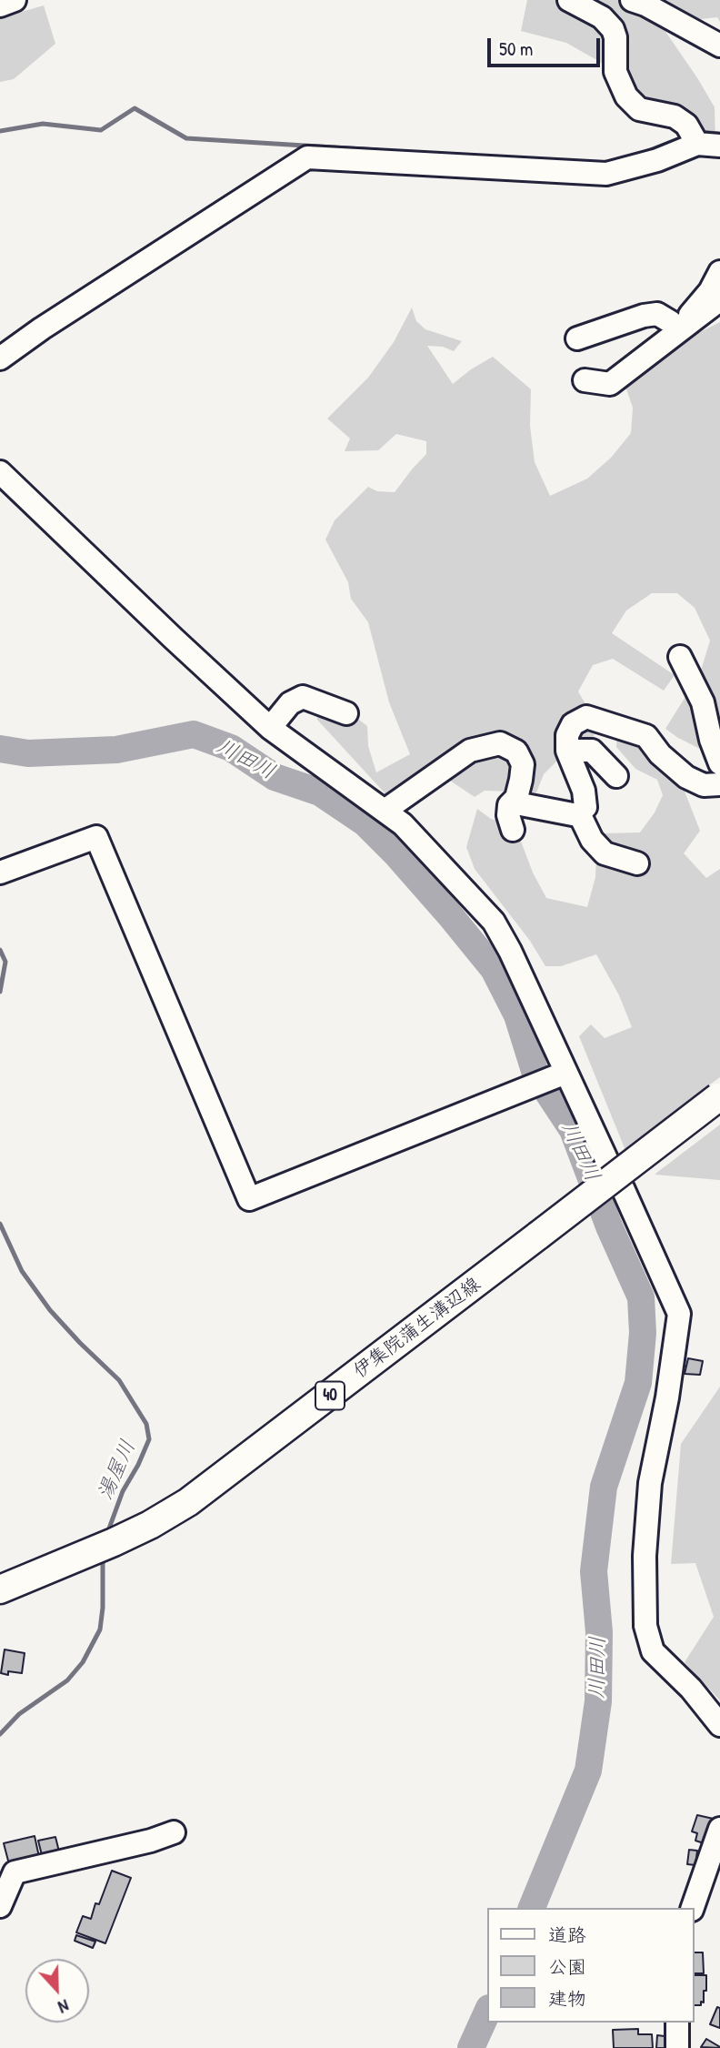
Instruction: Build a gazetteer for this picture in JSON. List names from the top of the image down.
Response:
{
  "streets": {
    "main road": ["伊集院蒲生溝辺線", "40"]
  },
  "water": ["川田川", "湯屋川"],
  "legend": ["道路", "公園", "建物"],
  "scale_bar": "50 m",
  "north": "bottom"
}
